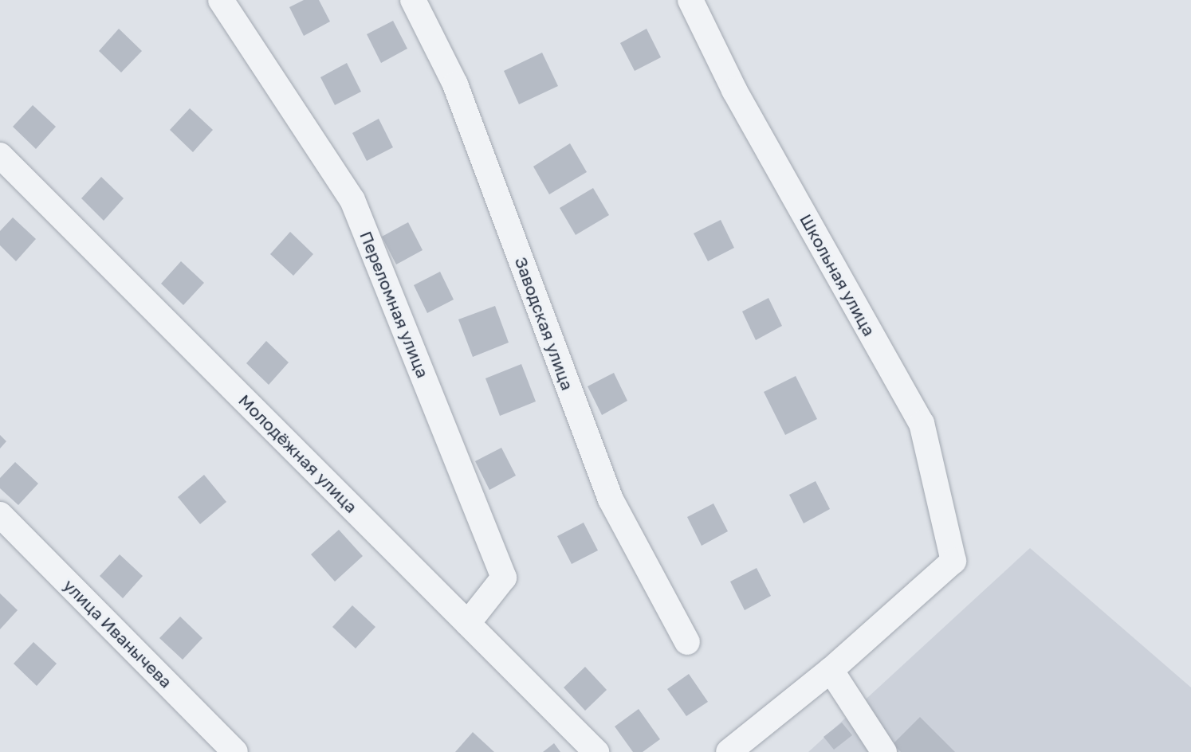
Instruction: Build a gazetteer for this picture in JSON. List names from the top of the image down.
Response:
{
  "streets": {
    "street": [
      "Школьная улица",
      "Переломная улица",
      "Заводская улица",
      "Молодёжная улица",
      "улица Иванычева"
    ]
  },
  "crossings": [
    ["Переломная улица", "Молодёжная улица"]
  ]
}
